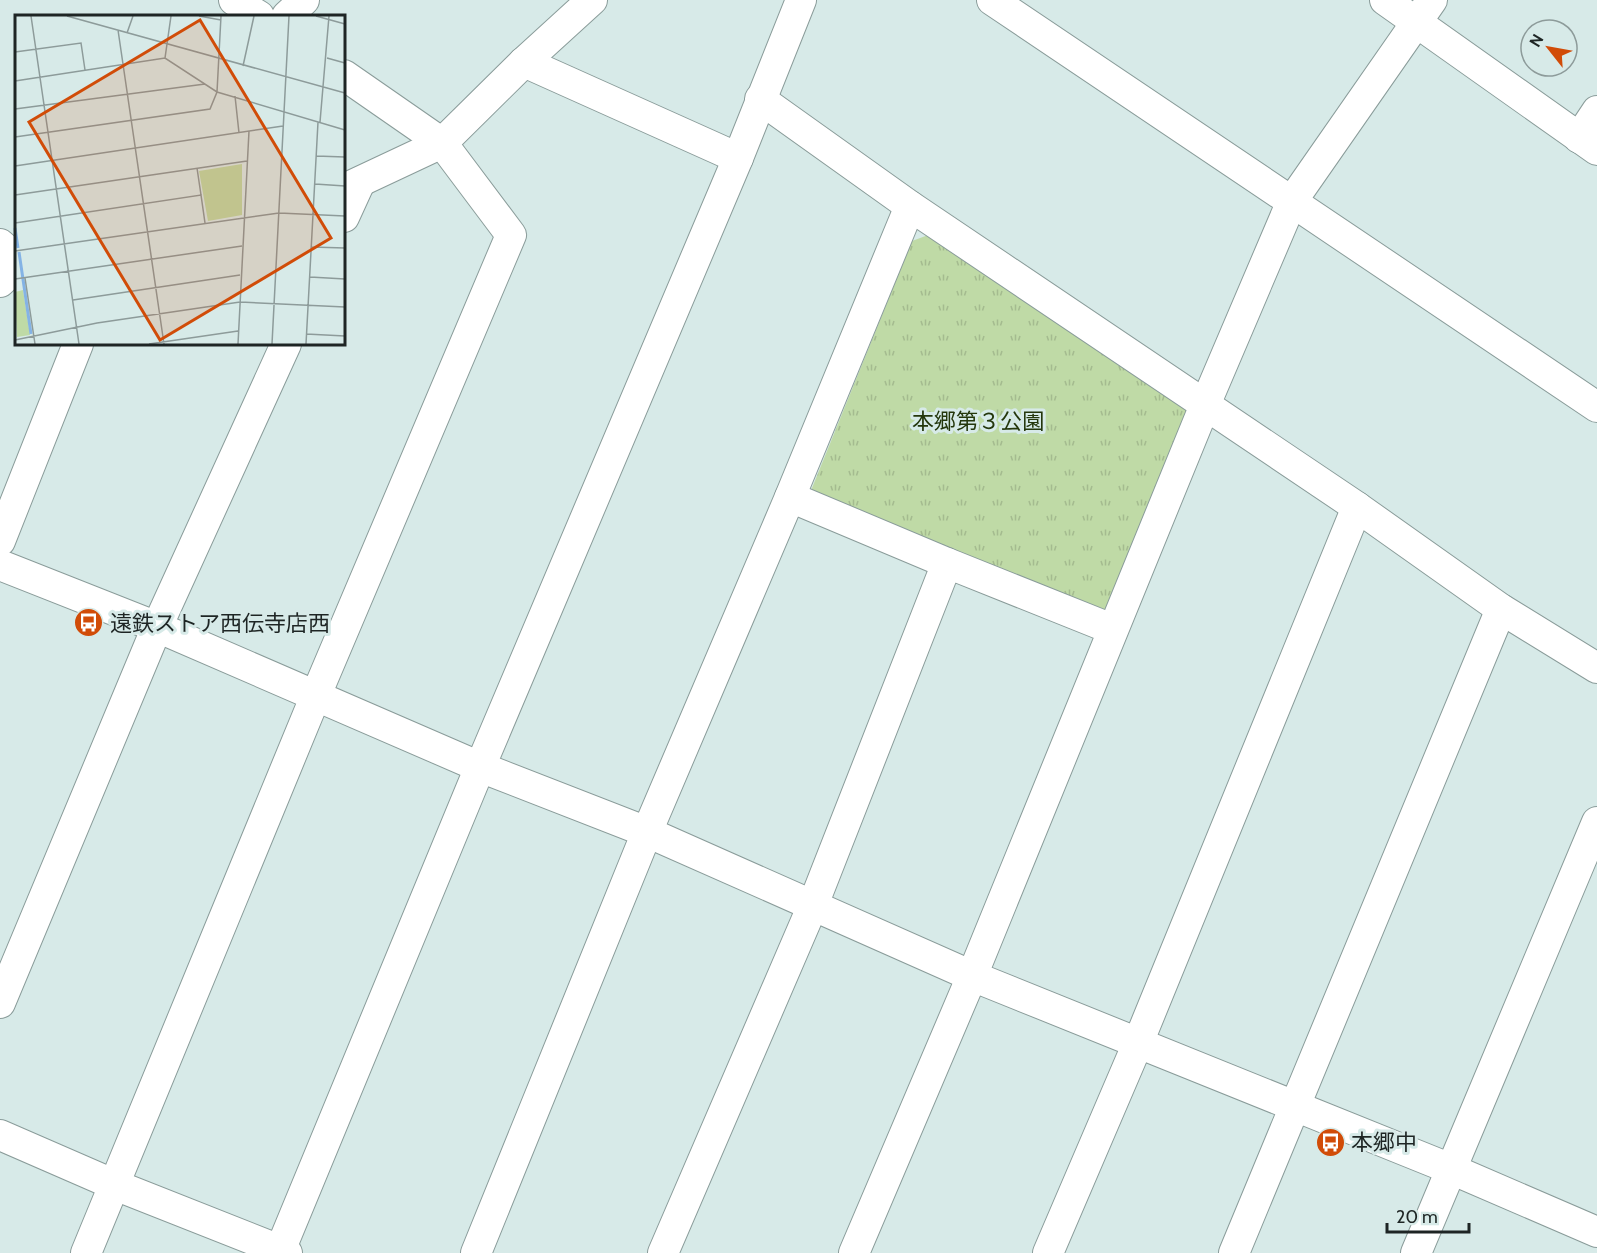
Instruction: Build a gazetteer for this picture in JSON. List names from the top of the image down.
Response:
{
  "parks": ["本郷第３公園"],
  "places": {
    "bus stop": ["遠鉄ストア西伝寺店西", "本郷中"]
  },
  "scale_bar": "20 m",
  "north": "top left"
}
